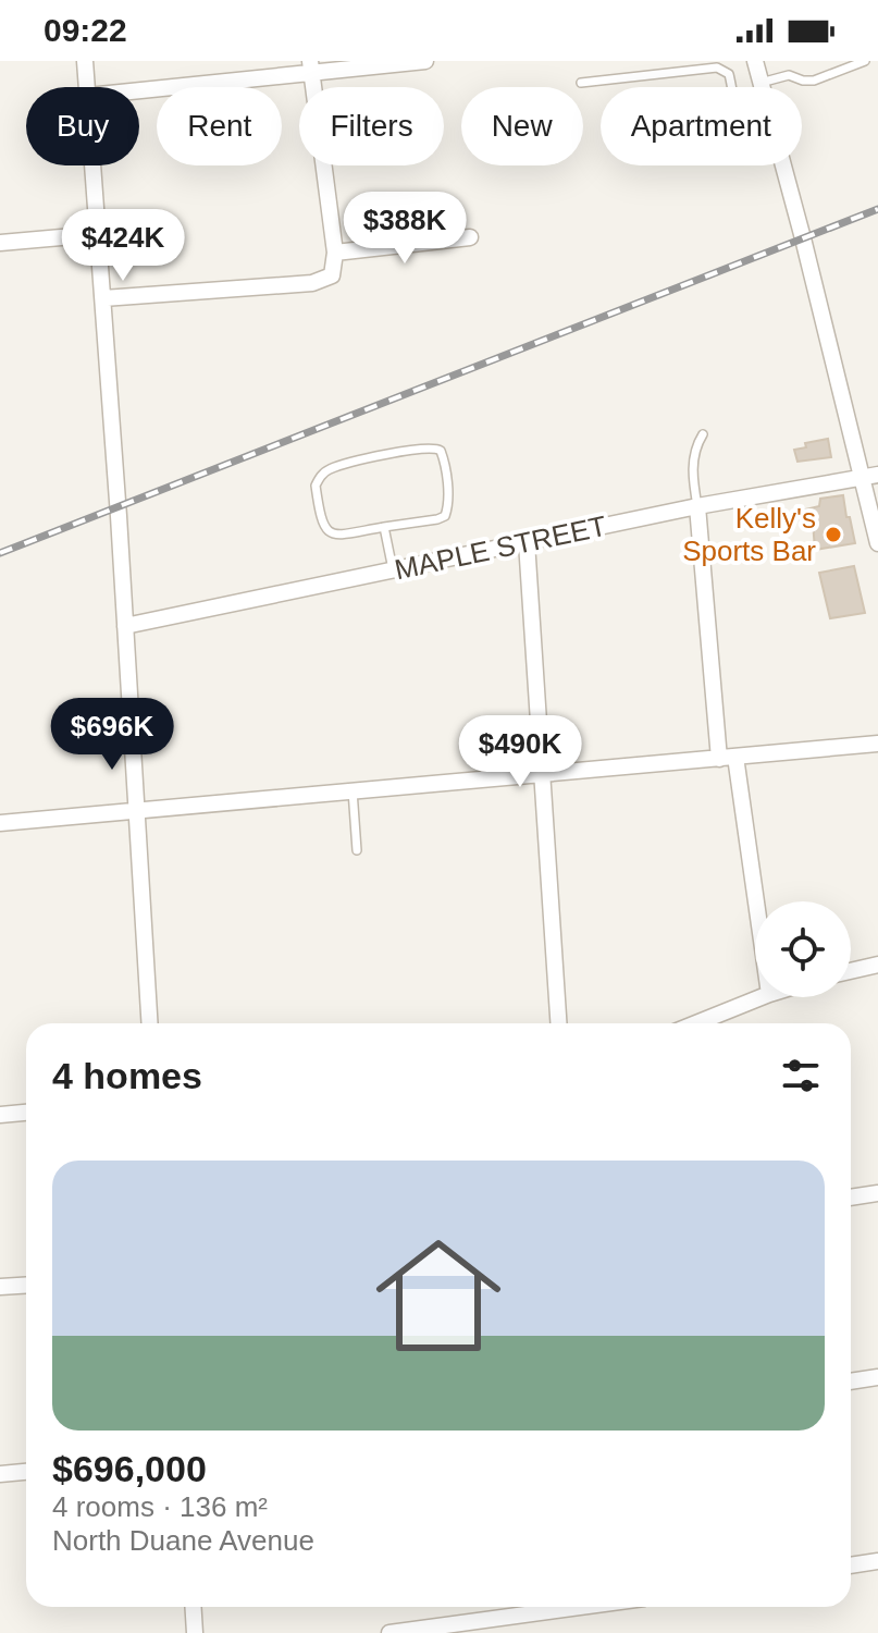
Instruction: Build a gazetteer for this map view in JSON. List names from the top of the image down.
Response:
{
  "streets": {
    "street": ["MAPLE STREET"]
  },
  "places": ["Kelly's Sports Bar"],
  "page": {
    "status": "09:22",
    "chip": [
      "Buy",
      "Rent",
      "Filters",
      "New",
      "Apartment"
    ],
    "price": [
      "$388K",
      "$424K",
      "$696K",
      "$490K"
    ],
    "heading": "4 homes",
    "list": [
      {
        "name": "$696,000",
        "note": "4 rooms · 136 m² · North Duane Avenue"
      }
    ]
  }
}
